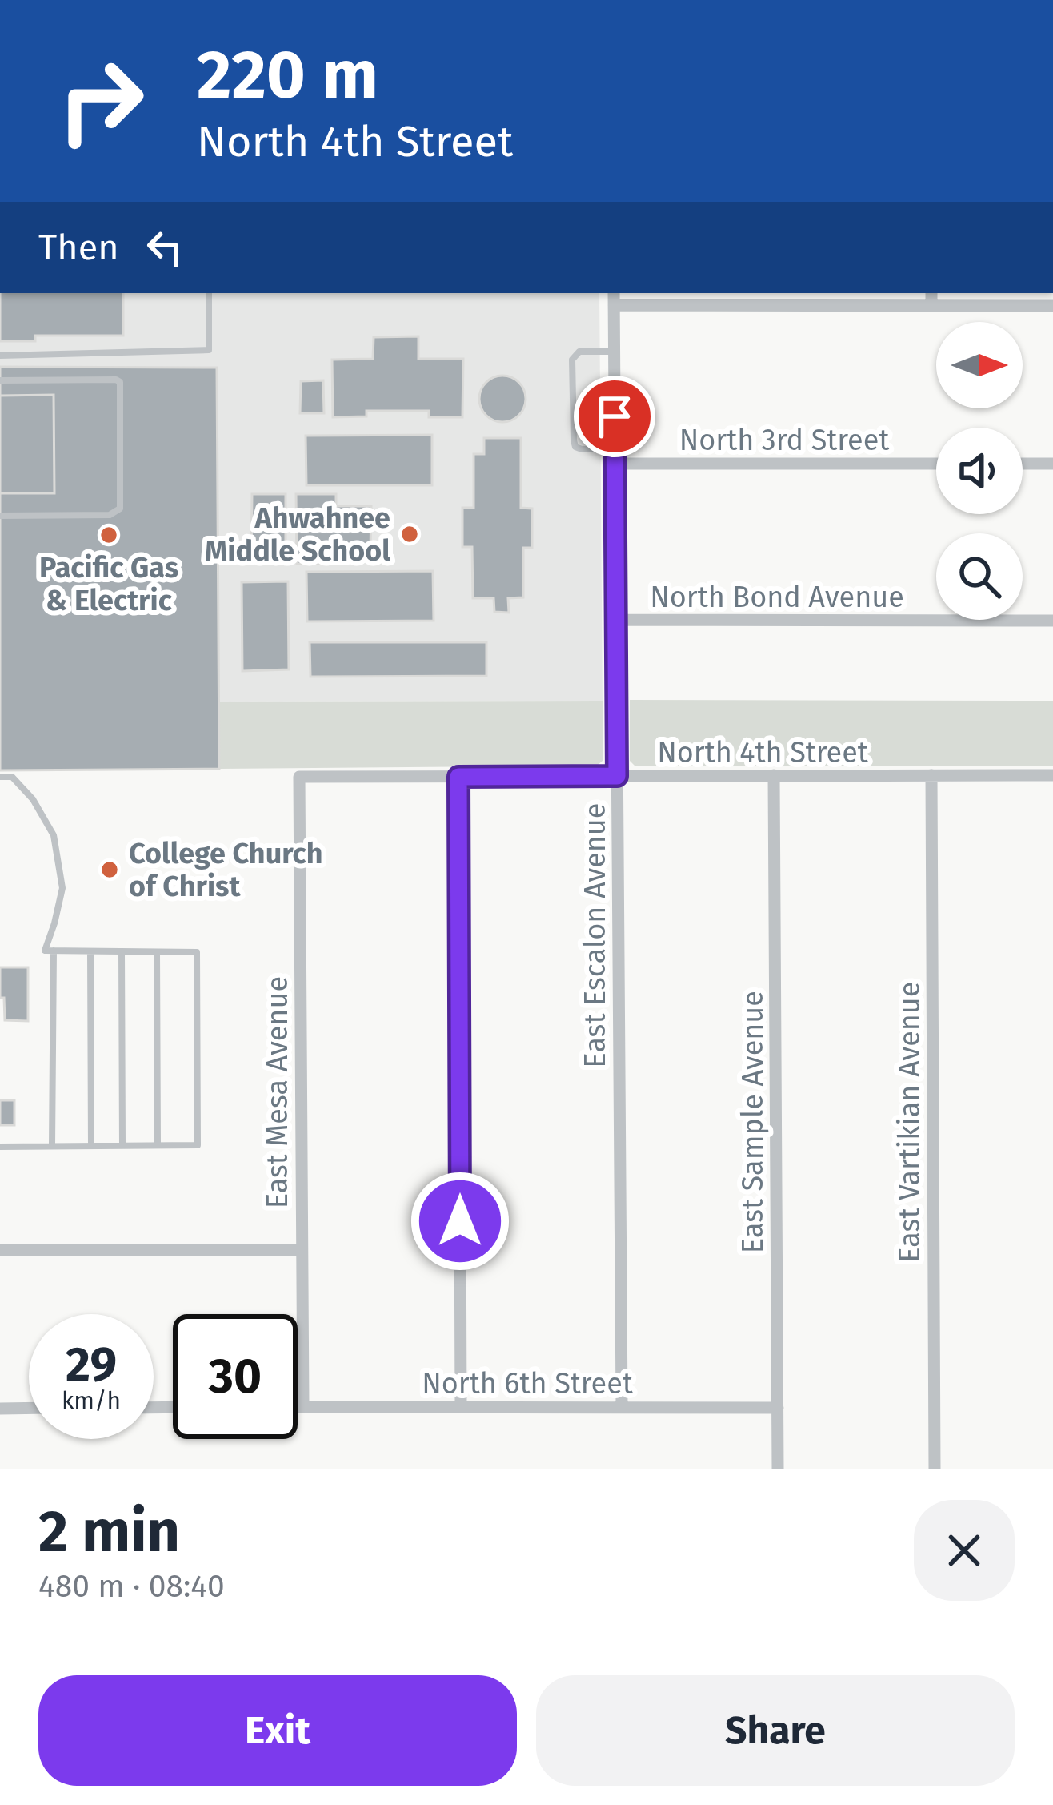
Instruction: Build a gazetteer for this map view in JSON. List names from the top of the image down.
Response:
{
  "streets": {
    "street": [
      "North 3rd Street",
      "North Bond Avenue",
      "North 4th Street",
      "East Escalon Avenue",
      "East Mesa Avenue",
      "East Sample Avenue",
      "East Vartikian Avenue",
      "North 6th Street"
    ]
  },
  "crossings": [
    ["North 3rd Street", "East Escalon Avenue"],
    ["North Bond Avenue", "East Escalon Avenue"],
    ["North 4th Street", "East Escalon Avenue"],
    ["North 4th Street", "East Mesa Avenue"],
    ["North 4th Street", "East Sample Avenue"],
    ["North 4th Street", "East Vartikian Avenue"],
    ["East Escalon Avenue", "North 6th Street"],
    ["East Mesa Avenue", "North 6th Street"],
    ["East Sample Avenue", "North 6th Street"]
  ],
  "places": ["Ahwahnee Middle School", "Pacific Gas & Electric", "College Church of Christ"],
  "north": "right",
  "page": {
    "turn": ["220 m", "North 4th Street"],
    "then": "Then",
    "speed": "29 km/h",
    "limit": "30",
    "heading": ["2 min", "480 m · 08:40"],
    "buttons": ["Exit", "Share"]
  }
}
